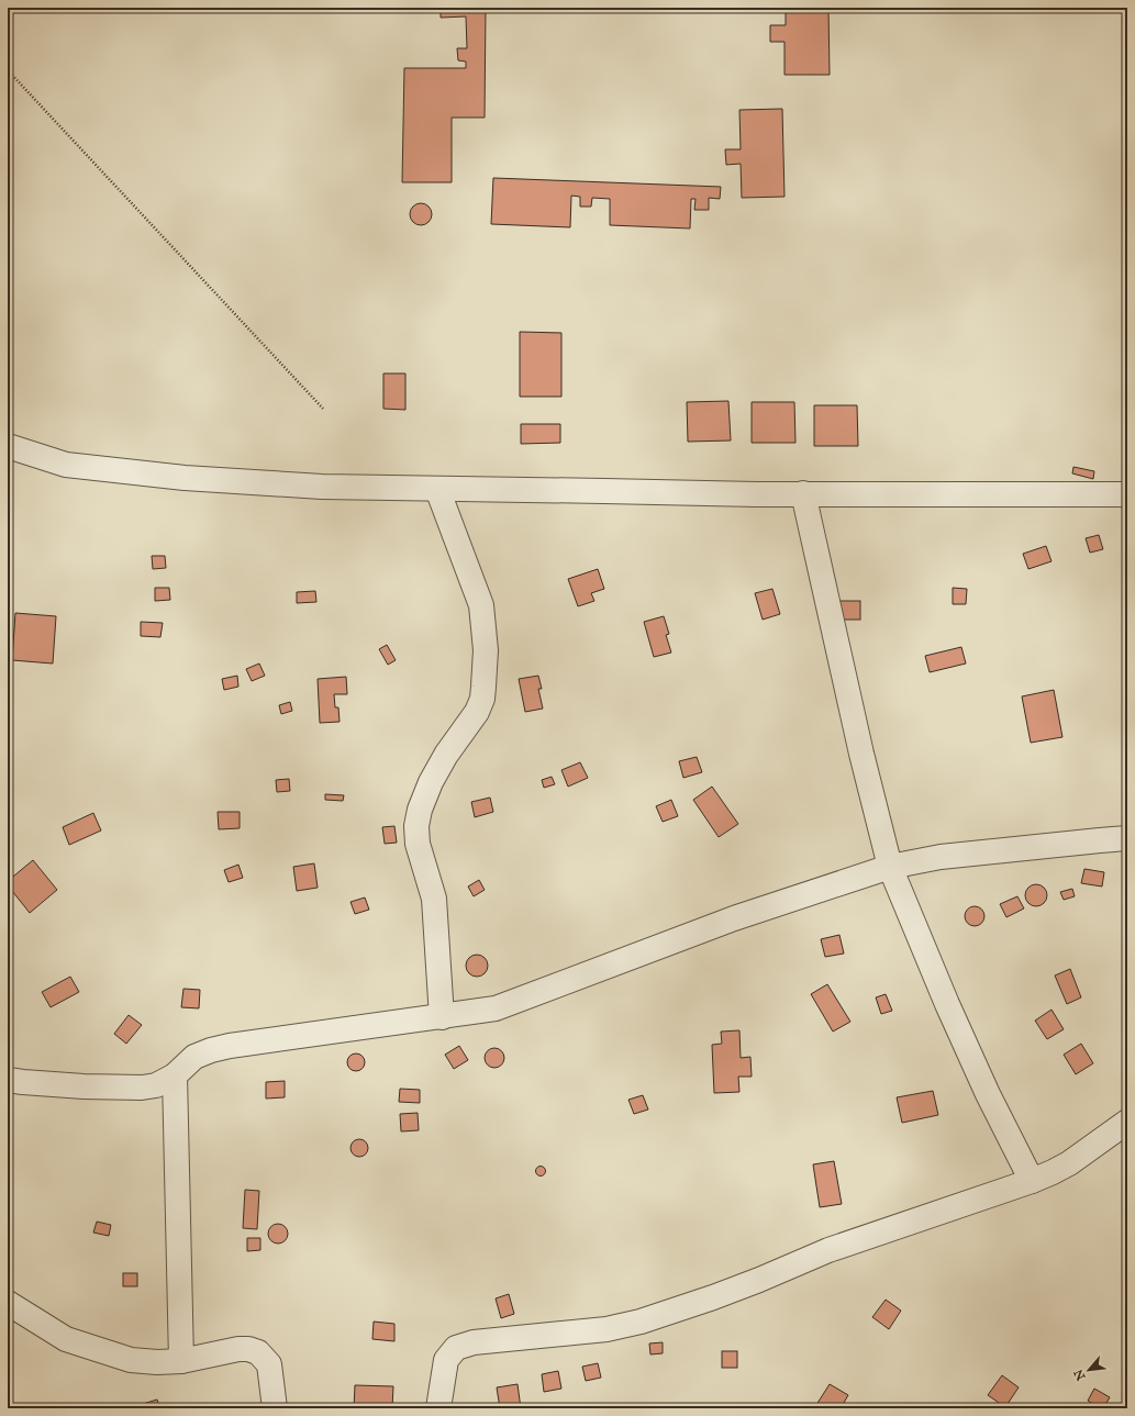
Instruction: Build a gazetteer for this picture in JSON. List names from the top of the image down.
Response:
{
  "north": "bottom left"
}
